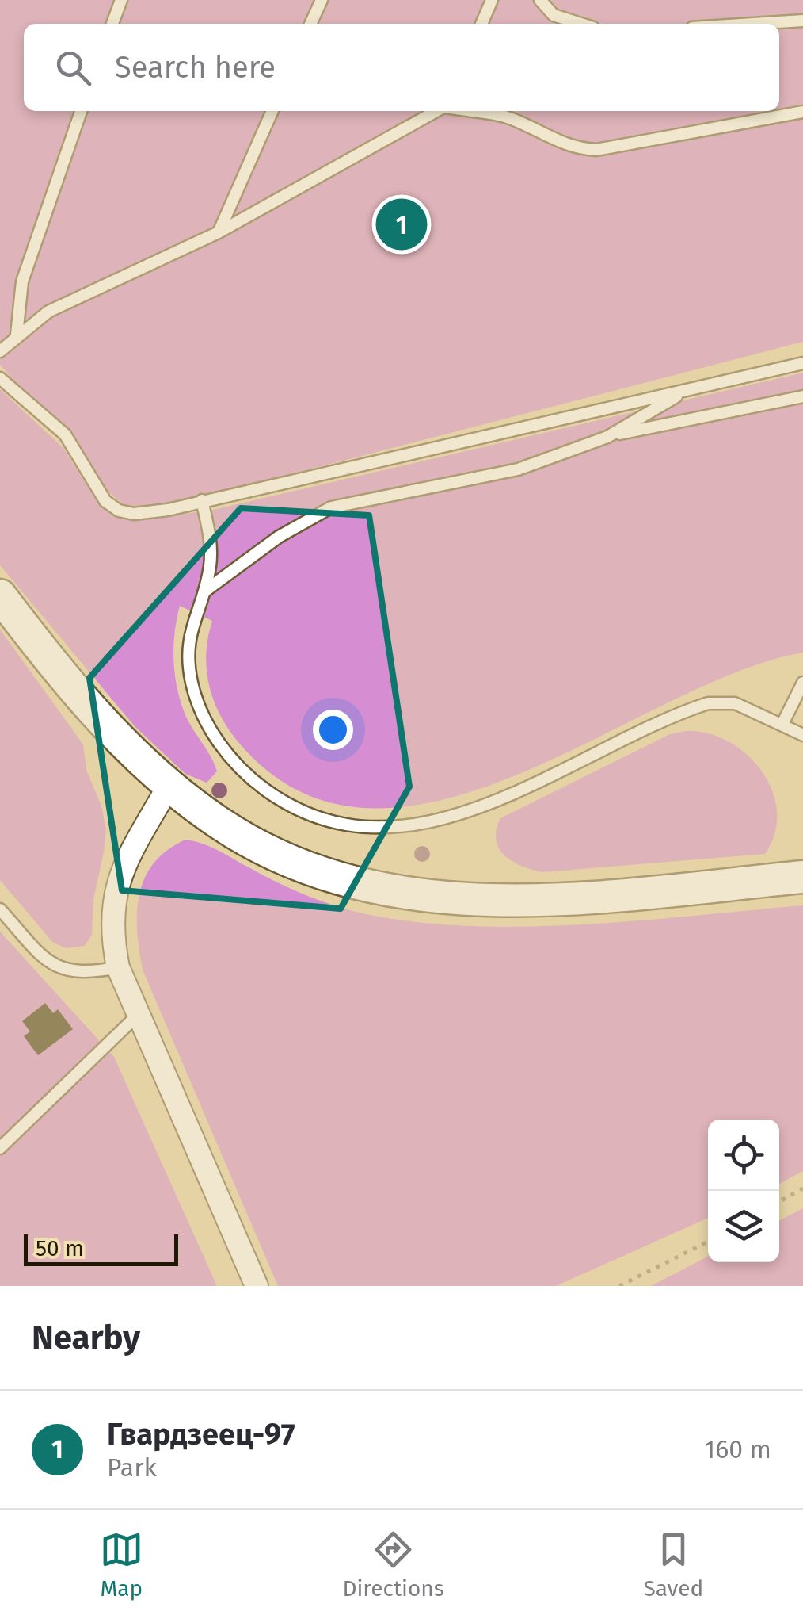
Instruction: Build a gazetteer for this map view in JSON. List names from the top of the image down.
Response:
{
  "scale_bar": "50 m",
  "page": {
    "search": "Search here",
    "pins": "1",
    "scale": "50 m",
    "heading": "Nearby",
    "list": [
      {
        "mark": "1",
        "name": "Гвардзеец-97",
        "note": "Park",
        "value": "160 m"
      }
    ],
    "nav": ["Map", "Directions", "Saved"]
  }
}
